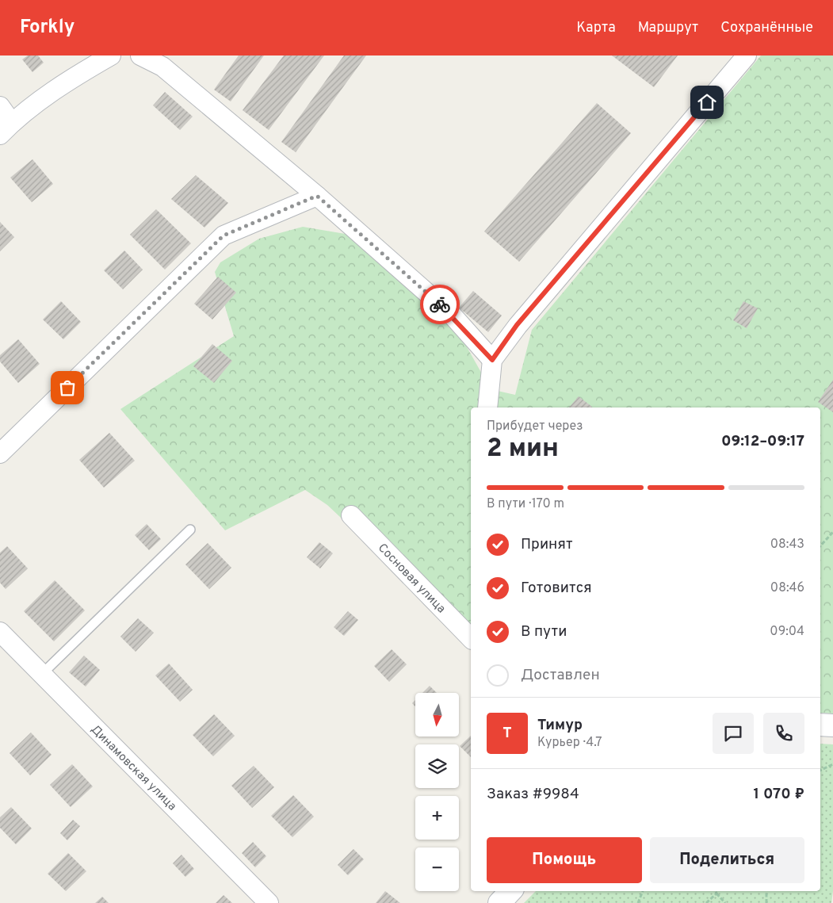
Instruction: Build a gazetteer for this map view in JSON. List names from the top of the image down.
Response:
{
  "streets": {
    "street": ["Сосновая улица", "Динамовская улица"]
  },
  "north": "bottom",
  "page": {
    "header": "Forkly",
    "nav": ["Карта", "Маршрут", "Сохранённые"],
    "heading": ["2 мин", "Прибудет через", "09:12–09:17"],
    "panel": [
      "Тимур",
      "Курьер · 4.7",
      "Заказ #9984",
      "1 070 ₽"
    ],
    "bar": "В пути · 170 m",
    "list": [
      ["Принят", "08:43"],
      ["Готовится", "08:46"],
      ["В пути", "09:04"],
      "Доставлен"
    ],
    "map_buttons": ["+", "−"],
    "round": "Т",
    "buttons": ["Помощь", "Поделиться"]
  }
}
